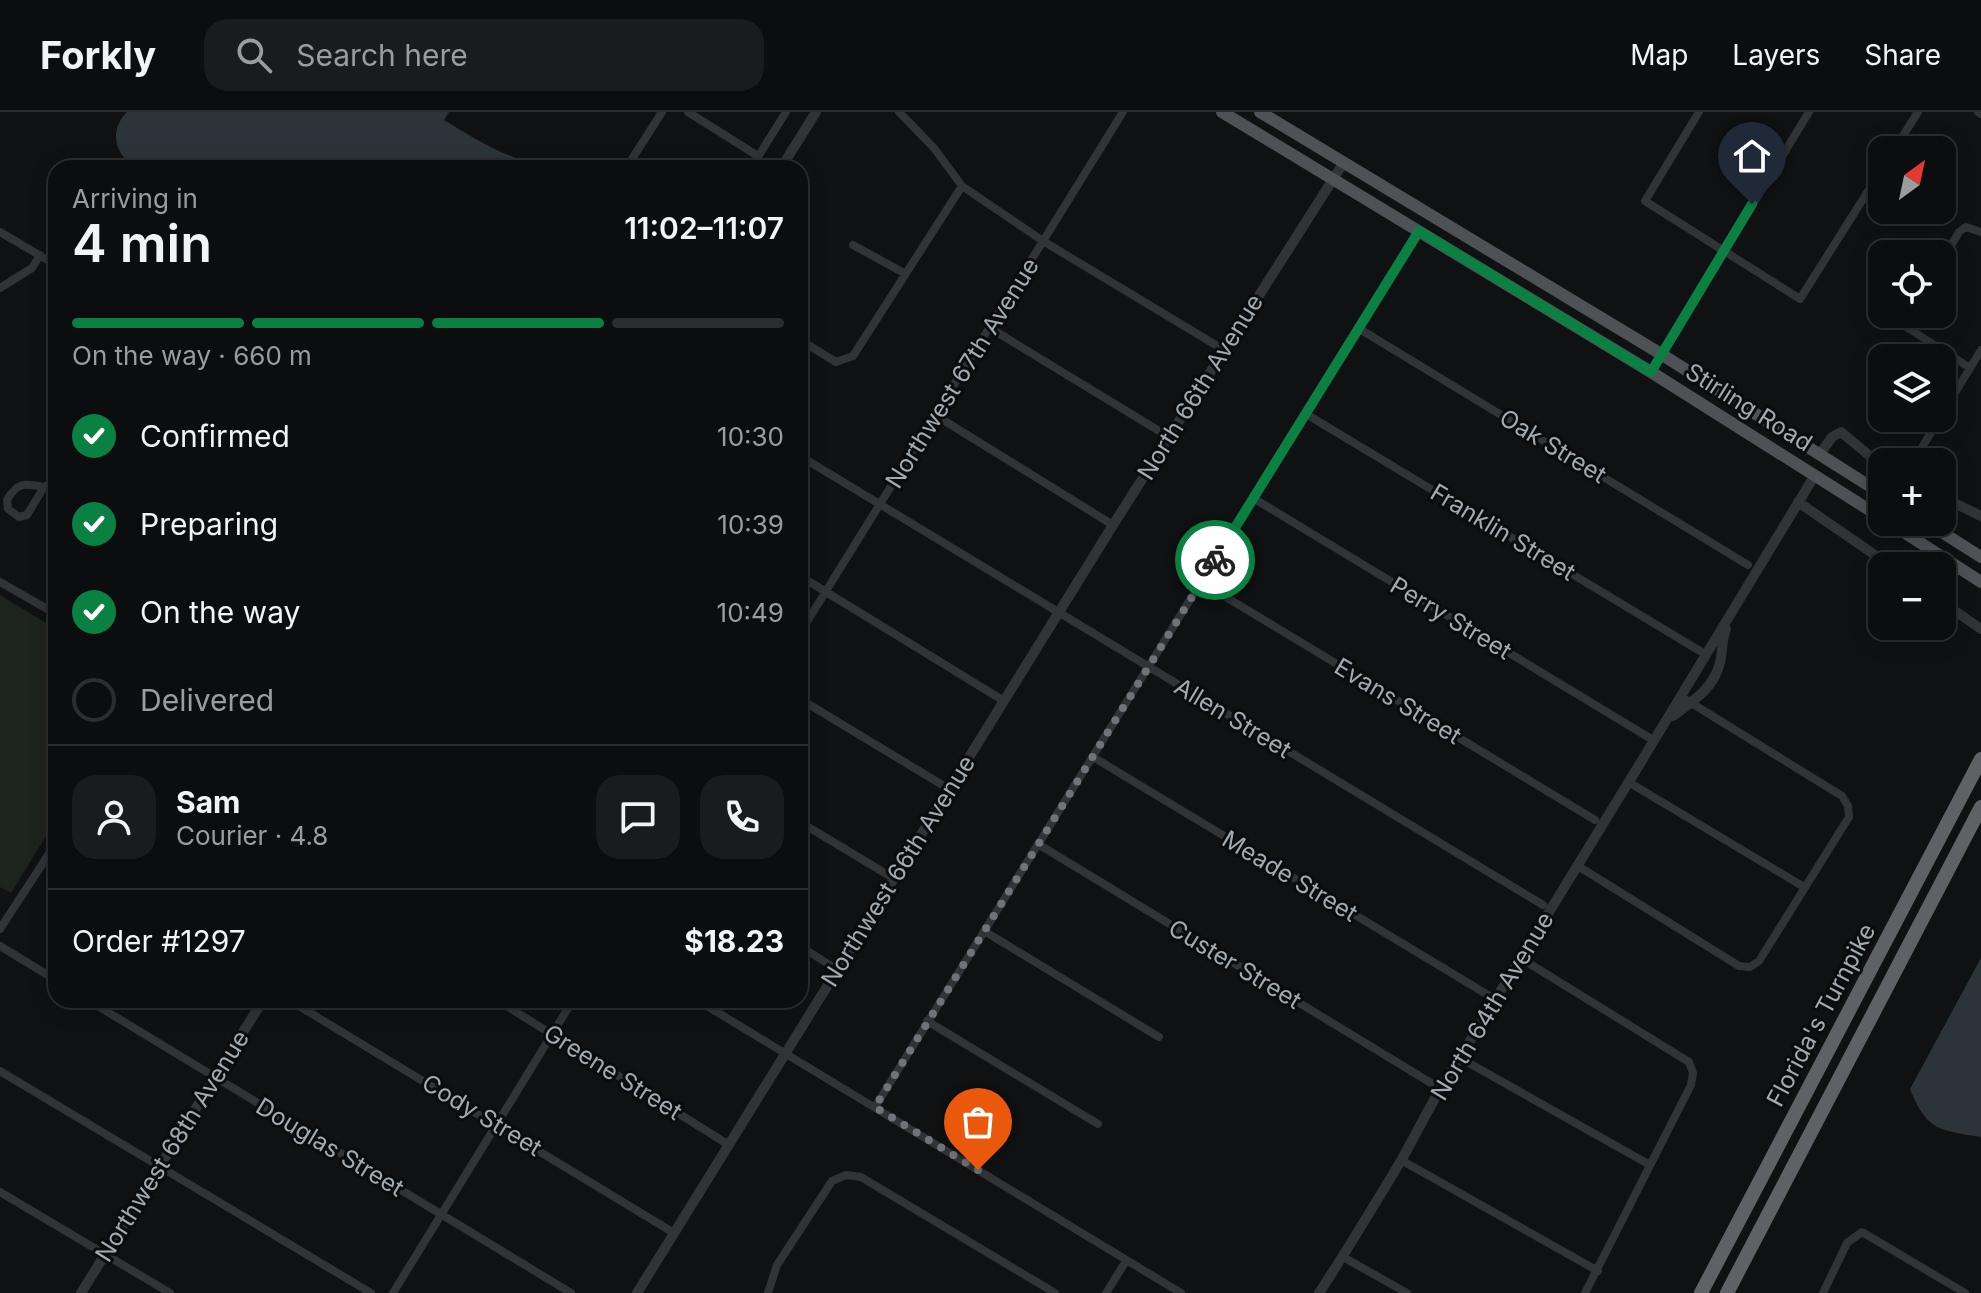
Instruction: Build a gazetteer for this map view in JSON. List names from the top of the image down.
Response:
{
  "streets": {
    "highway": ["Florida's Turnpike"],
    "main road": ["Stirling Road"],
    "street": [
      "Northwest 67th Avenue",
      "North 66th Avenue",
      "Oak Street",
      "Franklin Street",
      "Perry Street",
      "Evans Street",
      "Allen Street",
      "Northwest 66th Avenue",
      "Meade Street",
      "Custer Street",
      "North 64th Avenue",
      "Greene Street",
      "Cody Street",
      "Northwest 68th Avenue",
      "Douglas Street"
    ]
  },
  "crossings": [
    ["Northwest 67th Avenue", "Allen Street"],
    ["North 66th Avenue", "Stirling Road"],
    ["North 66th Avenue", "Allen Street"],
    ["North 66th Avenue", "Northwest 66th Avenue"],
    ["Stirling Road", "North 64th Avenue"],
    ["Allen Street", "Northwest 66th Avenue"],
    ["Northwest 66th Avenue", "Greene Street"],
    ["Northwest 66th Avenue", "Cody Street"],
    ["Northwest 68th Avenue", "Douglas Street"]
  ],
  "north": "top right",
  "page": {
    "header": "Forkly",
    "search": "Search here",
    "nav": ["Map", "Layers", "Share"],
    "map_buttons": ["+", "−"],
    "heading": ["4 min", "Arriving in", "11:02–11:07"],
    "panel": [
      "Sam",
      "Courier · 4.8",
      "Order #1297",
      "$18.23"
    ],
    "bar": "On the way · 660 m",
    "list": [
      ["Confirmed", "10:30"],
      ["Preparing", "10:39"],
      ["On the way", "10:49"],
      "Delivered"
    ]
  }
}
